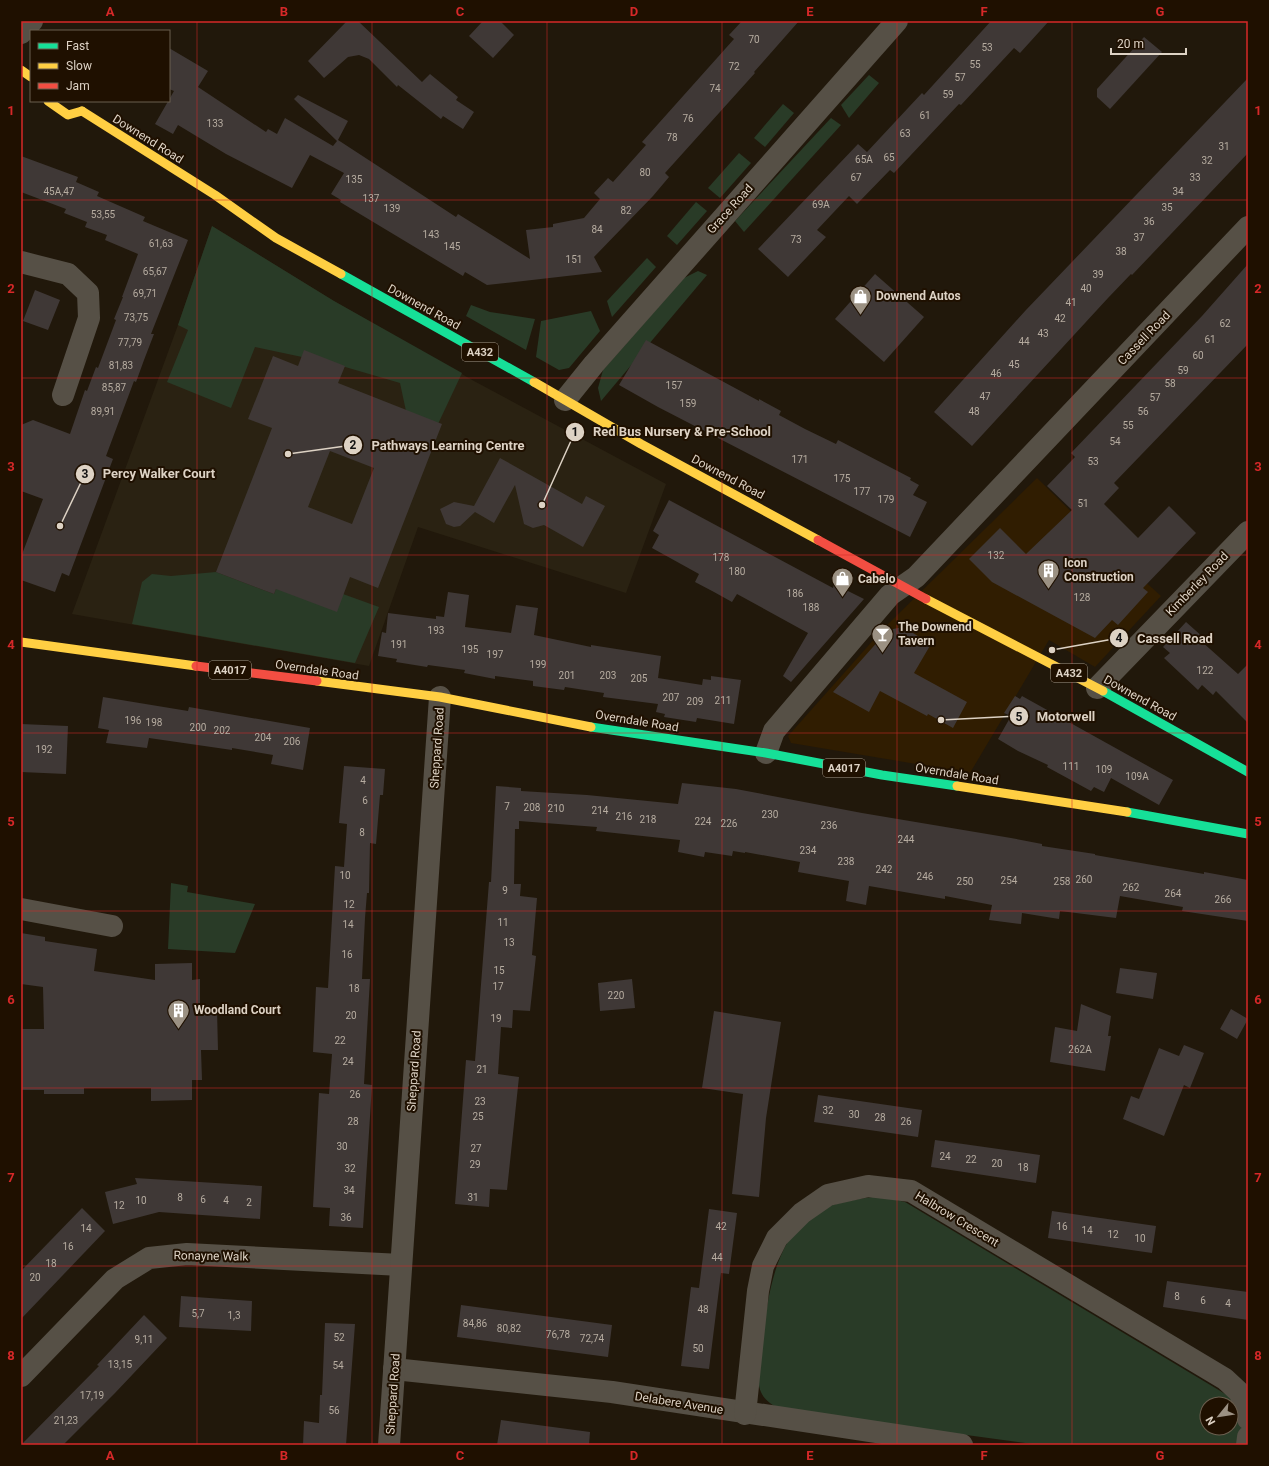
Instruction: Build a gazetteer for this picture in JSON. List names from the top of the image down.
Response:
{
  "streets": {
    "main road": [
      "Downend Road",
      "A432",
      "A4017",
      "Overndale Road"
    ],
    "street": [
      "Grace Road",
      "Cassell Road",
      "Kimberley Road",
      "Sheppard Road",
      "Halbrow Crescent",
      "Ronayne Walk",
      "Delabere Avenue"
    ]
  },
  "crossings": [
    ["Downend Road", "Grace Road"],
    ["Downend Road", "Cassell Road"],
    ["Downend Road", "Kimberley Road"],
    ["Cassell Road", "Overndale Road"],
    ["Overndale Road", "Sheppard Road"],
    ["Sheppard Road", "Ronayne Walk"],
    ["Sheppard Road", "Delabere Avenue"],
    ["Halbrow Crescent", "Delabere Avenue"]
  ],
  "places": {
    "shop": ["Downend Autos", "Cabelo"],
    "other": [
      "Pathways Learning Centre",
      "Red Bus Nursery & Pre-School",
      "Percy Walker Court",
      "Cassell Road",
      "Motorwell"
    ],
    "building": ["Icon Construction", "Woodland Court"],
    "bar": ["The Downend Tavern"]
  },
  "house_numbers": [
    "70",
    "53",
    "55",
    "72",
    "57",
    "74",
    "59",
    "61",
    "76",
    "133",
    "63",
    "78",
    "31",
    "65",
    "65A",
    "32",
    "80",
    "67",
    "33",
    "135",
    "45A,47",
    "34",
    "137",
    "69A",
    "35",
    "139",
    "82",
    "53,55",
    "36",
    "84",
    "143",
    "37",
    "73",
    "61,63",
    "145",
    "38",
    "151",
    "65,67",
    "39",
    "40",
    "69,71",
    "41",
    "73,75",
    "42",
    "62",
    "43",
    "61",
    "44",
    "77,79",
    "60",
    "45",
    "81,83",
    "59",
    "46",
    "58",
    "157",
    "85,87",
    "47",
    "57",
    "159",
    "89,91",
    "48",
    "56",
    "55",
    "54",
    "171",
    "53",
    "175",
    "177",
    "179",
    "51",
    "132",
    "178",
    "180",
    "186",
    "128",
    "188",
    "193",
    "191",
    "195",
    "197",
    "199",
    "122",
    "201",
    "203",
    "205",
    "207",
    "211",
    "209",
    "196",
    "198",
    "200",
    "202",
    "204",
    "206",
    "192",
    "111",
    "109",
    "109A",
    "4",
    "6",
    "7",
    "208",
    "210",
    "214",
    "230",
    "216",
    "218",
    "224",
    "226",
    "236",
    "8",
    "244",
    "234",
    "238",
    "242",
    "10",
    "246",
    "260",
    "254",
    "250",
    "258",
    "262",
    "9",
    "264",
    "266",
    "12",
    "11",
    "14",
    "13",
    "16",
    "15",
    "17",
    "18",
    "220",
    "20",
    "19",
    "22",
    "262A",
    "24",
    "21",
    "26",
    "23",
    "32",
    "30",
    "25",
    "28",
    "28",
    "26",
    "30",
    "27",
    "24",
    "22",
    "20",
    "29",
    "18",
    "32",
    "34",
    "8",
    "31",
    "6",
    "10",
    "4",
    "2",
    "12",
    "36",
    "42",
    "16",
    "14",
    "14",
    "12",
    "10",
    "16",
    "44",
    "18",
    "20",
    "8",
    "6",
    "4",
    "48",
    "5,7",
    "1,3",
    "84,86",
    "80,82",
    "76,78",
    "52",
    "72,74",
    "9,11",
    "50",
    "13,15",
    "54",
    "17,19",
    "56",
    "21,23"
  ],
  "legend": ["Fast", "Slow", "Jam"],
  "scale_bar": "20 m",
  "north": "bottom left",
  "grid": {
    "columns": [
      "A",
      "B",
      "C",
      "D",
      "E",
      "F",
      "G"
    ],
    "rows": [
      "1",
      "2",
      "3",
      "4",
      "5",
      "6",
      "7",
      "8"
    ]
  }
}
